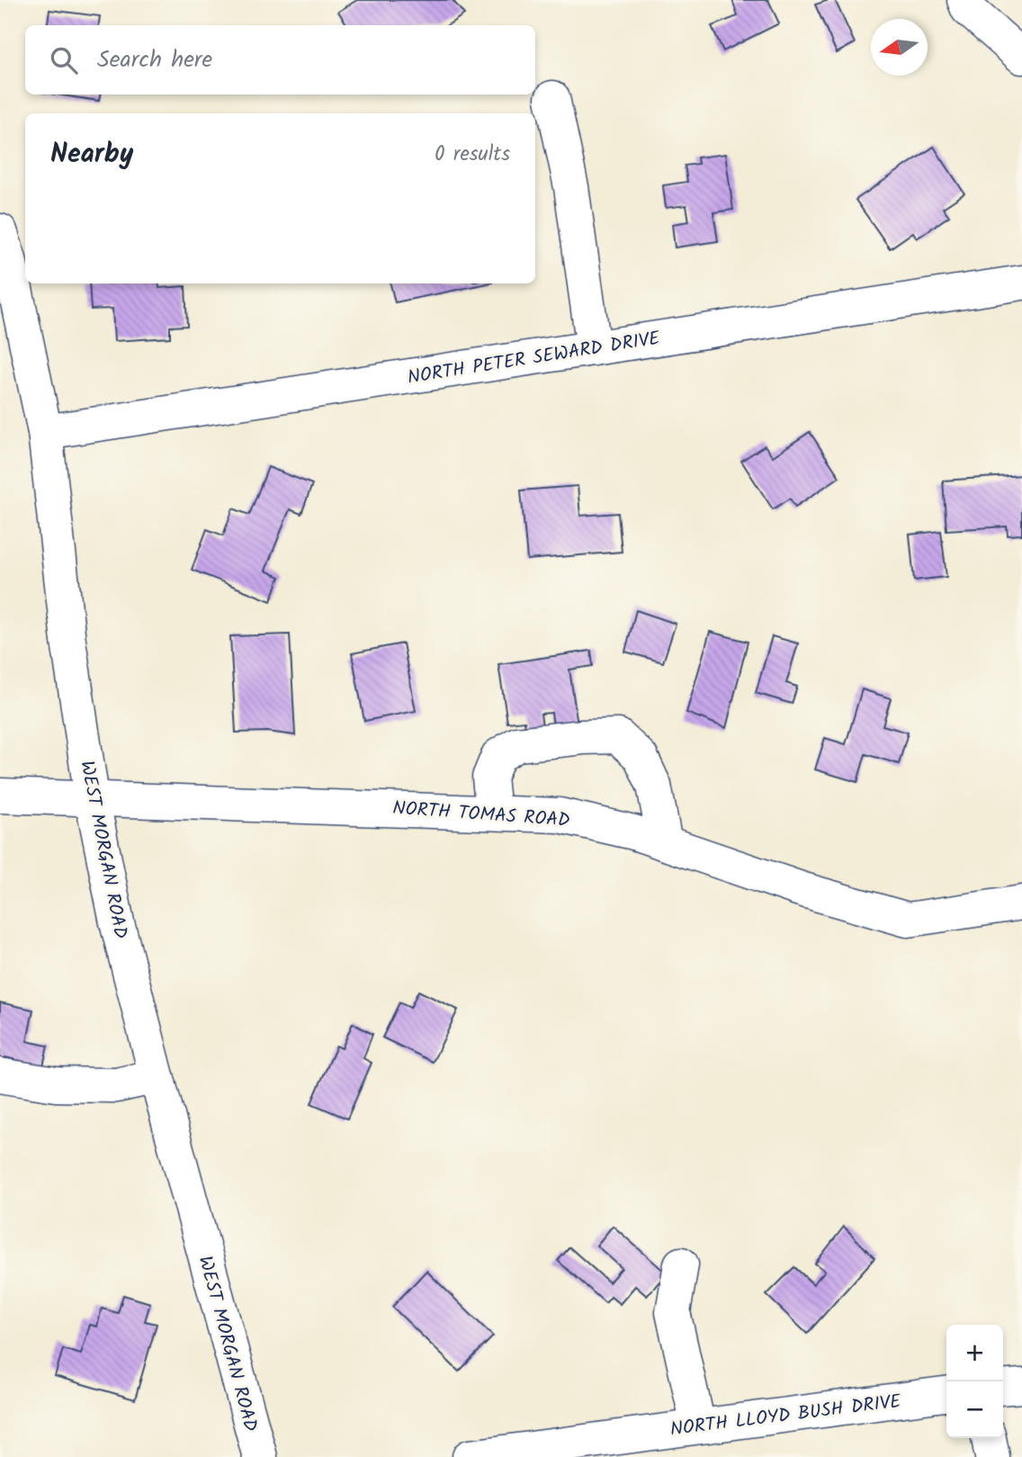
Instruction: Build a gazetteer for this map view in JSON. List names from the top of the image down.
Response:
{
  "streets": {
    "street": [
      "NORTH PETER SEWARD DRIVE",
      "NORTH TOMAS ROAD",
      "WEST MORGAN ROAD",
      "NORTH LLOYD BUSH DRIVE"
    ]
  },
  "crossings": [
    ["NORTH PETER SEWARD DRIVE", "WEST MORGAN ROAD"],
    ["NORTH TOMAS ROAD", "WEST MORGAN ROAD"]
  ],
  "north": "left",
  "page": {
    "search": "Search here",
    "heading": ["Nearby", "0 results"],
    "map_buttons": ["+", "−"]
  }
}
